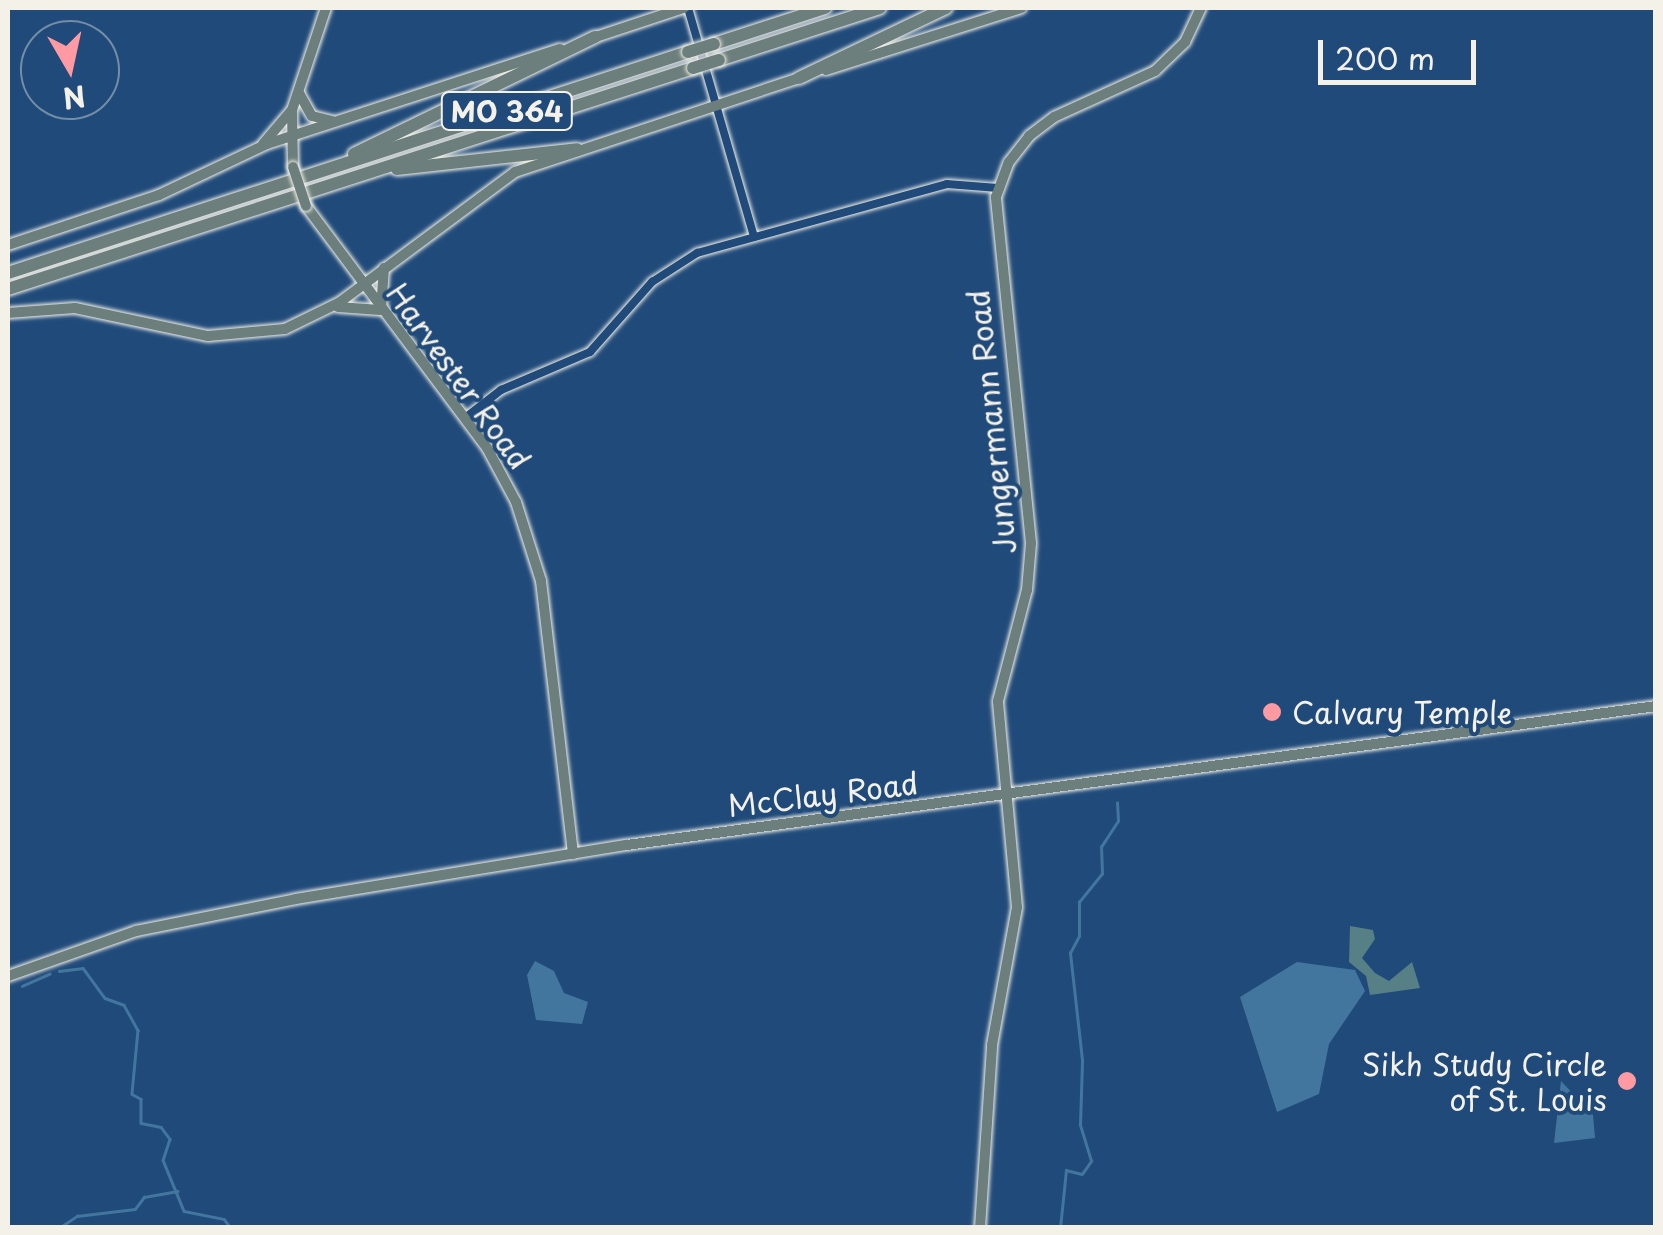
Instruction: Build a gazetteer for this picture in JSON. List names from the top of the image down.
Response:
{
  "streets": {
    "highway": ["MO 364"],
    "main road": ["Harvester Road", "Jungermann Road", "McClay Road"]
  },
  "crossings": [
    ["Harvester Road", "McClay Road"],
    ["Jungermann Road", "McClay Road"]
  ],
  "places": ["Calvary Temple", "Sikh Study Circle of St. Louis"],
  "scale_bar": "200 m",
  "north": "bottom"
}
